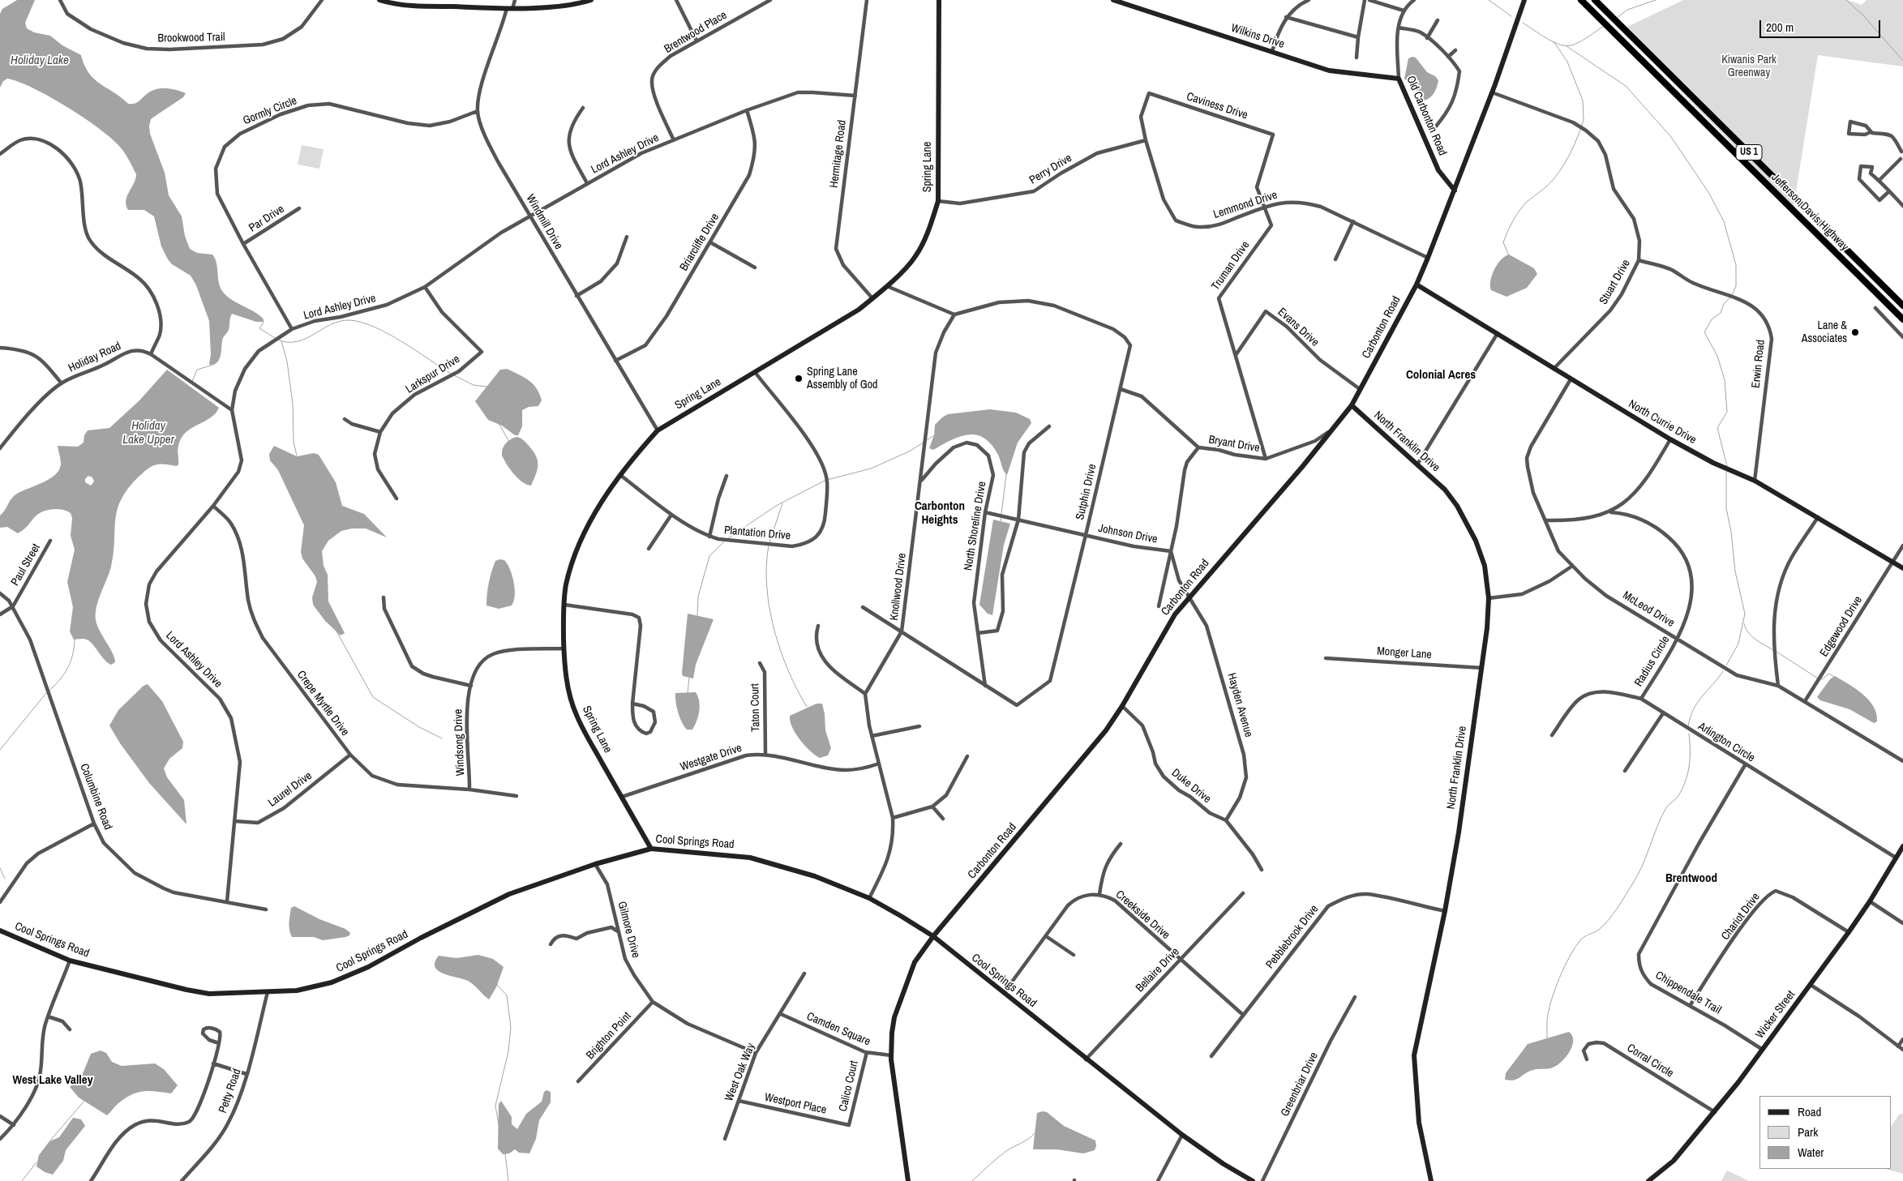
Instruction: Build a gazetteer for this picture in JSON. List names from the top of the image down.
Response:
{
  "streets": {
    "highway": ["US 1", "Jefferson Davis Highway"],
    "street": [
      "Brentwood Place",
      "Wilkins Drive",
      "Brookwood Trail",
      "Caviness Drive",
      "Gormly Circle",
      "Old Carbonton Road",
      "Lord Ashley Drive",
      "Hermitage Road",
      "Spring Lane",
      "Perry Drive",
      "Lemmond Drive",
      "Par Drive",
      "Windmill Drive",
      "Briarcliffe Drive",
      "Truman Drive",
      "Stuart Drive",
      "Evans Drive",
      "Carbonton Road",
      "Holiday Road",
      "Erwin Road",
      "Larkspur Drive",
      "North Currie Drive",
      "North Franklin Drive",
      "Bryant Drive",
      "Sutphin Drive",
      "North Shoreline Drive",
      "Plantation Drive",
      "Johnson Drive",
      "Paul Street",
      "Knollwood Drive",
      "McLeod Drive",
      "Edgewood Drive",
      "Monger Lane",
      "Radius Circle",
      "Crepe Myrtle Drive",
      "Hayden Avenue",
      "Taton Court",
      "Windsong Drive",
      "Arlington Circle",
      "Westgate Drive",
      "Duke Drive",
      "Laurel Drive",
      "Columbine Road",
      "Cool Springs Road",
      "Creekside Drive",
      "Chariot Drive",
      "Gilmore Drive",
      "Pebblebrook Drive",
      "Bellaire Drive",
      "Chippendale Trail",
      "Wicker Street",
      "Camden Square",
      "Brighton Point",
      "Corral Circle",
      "West Oak Way",
      "Greenbriar Drive",
      "Calico Court",
      "Petty Road",
      "Westport Place"
    ]
  },
  "crossings": [
    ["Brentwood Place", "Lord Ashley Drive"],
    ["Wilkins Drive", "Old Carbonton Road"],
    ["Caviness Drive", "Lemmond Drive"],
    ["Caviness Drive", "Truman Drive"],
    ["Gormly Circle", "Lord Ashley Drive"],
    ["Gormly Circle", "Par Drive"],
    ["Gormly Circle", "Windmill Drive"],
    ["Old Carbonton Road", "Carbonton Road"],
    ["Lord Ashley Drive", "Hermitage Road"],
    ["Lord Ashley Drive", "Windmill Drive"],
    ["Lord Ashley Drive", "Briarcliffe Drive"],
    ["Lord Ashley Drive", "Holiday Road"],
    ["Lord Ashley Drive", "Larkspur Drive"],
    ["Lord Ashley Drive", "Crepe Myrtle Drive"],
    ["Lord Ashley Drive", "Laurel Drive"],
    ["Lord Ashley Drive", "Columbine Road"],
    ["Hermitage Road", "Spring Lane"],
    ["Spring Lane", "Perry Drive"],
    ["Spring Lane", "Windmill Drive"],
    ["Spring Lane", "Plantation Drive"],
    ["Spring Lane", "Windsong Drive"],
    ["Spring Lane", "Westgate Drive"],
    ["Spring Lane", "Cool Springs Road"],
    ["Perry Drive", "Lemmond Drive"],
    ["Lemmond Drive", "Truman Drive"],
    ["Lemmond Drive", "Carbonton Road"],
    ["Windmill Drive", "Briarcliffe Drive"],
    ["Truman Drive", "Evans Drive"],
    ["Truman Drive", "Bryant Drive"],
    ["Stuart Drive", "Carbonton Road"],
    ["Stuart Drive", "Erwin Road"],
    ["Stuart Drive", "North Currie Drive"],
    ["Evans Drive", "Carbonton Road"],
    ["Carbonton Road", "North Currie Drive"],
    ["Carbonton Road", "North Franklin Drive"],
    ["Carbonton Road", "Bryant Drive"],
    ["Carbonton Road", "Johnson Drive"],
    ["Carbonton Road", "Hayden Avenue"],
    ["Carbonton Road", "Duke Drive"],
    ["Carbonton Road", "Cool Springs Road"],
    ["Carbonton Road", "Camden Square"],
    ["Erwin Road", "North Currie Drive"],
    ["North Currie Drive", "McLeod Drive"],
    ["North Currie Drive", "Edgewood Drive"],
    ["North Franklin Drive", "Monger Lane"],
    ["North Franklin Drive", "Pebblebrook Drive"],
    ["Bryant Drive", "Sutphin Drive"],
    ["Sutphin Drive", "North Shoreline Drive"],
    ["Sutphin Drive", "Johnson Drive"],
    ["Sutphin Drive", "Knollwood Drive"],
    ["North Shoreline Drive", "Johnson Drive"],
    ["North Shoreline Drive", "Knollwood Drive"],
    ["Johnson Drive", "Hayden Avenue"],
    ["Paul Street", "Columbine Road"],
    ["McLeod Drive", "Edgewood Drive"],
    ["McLeod Drive", "Radius Circle"],
    ["Radius Circle", "Arlington Circle"],
    ["Crepe Myrtle Drive", "Windsong Drive"],
    ["Crepe Myrtle Drive", "Laurel Drive"],
    ["Hayden Avenue", "Duke Drive"],
    ["Taton Court", "Westgate Drive"],
    ["Arlington Circle", "Chippendale Trail"],
    ["Arlington Circle", "Wicker Street"],
    ["Cool Springs Road", "Creekside Drive"],
    ["Cool Springs Road", "Gilmore Drive"],
    ["Cool Springs Road", "Bellaire Drive"],
    ["Cool Springs Road", "Petty Road"],
    ["Creekside Drive", "Pebblebrook Drive"],
    ["Creekside Drive", "Bellaire Drive"],
    ["Chariot Drive", "Chippendale Trail"],
    ["Chariot Drive", "Wicker Street"],
    ["Gilmore Drive", "Brighton Point"],
    ["Gilmore Drive", "West Oak Way"],
    ["Chippendale Trail", "Wicker Street"],
    ["Wicker Street", "Corral Circle"],
    ["Camden Square", "West Oak Way"],
    ["Camden Square", "Calico Court"],
    ["West Oak Way", "Westport Place"],
    ["Calico Court", "Westport Place"]
  ],
  "districts": [
    "Colonial Acres",
    "Carbonton Heights",
    "Brentwood",
    "West Lake Valley"
  ],
  "water": ["Holiday Lake", "Holiday Lake Upper"],
  "parks": ["Kiwanis Park Greenway"],
  "places": ["Lane & Associates", "Spring Lane Assembly of God"],
  "legend": ["Road", "Park", "Water"],
  "scale_bar": "200 m"
}
